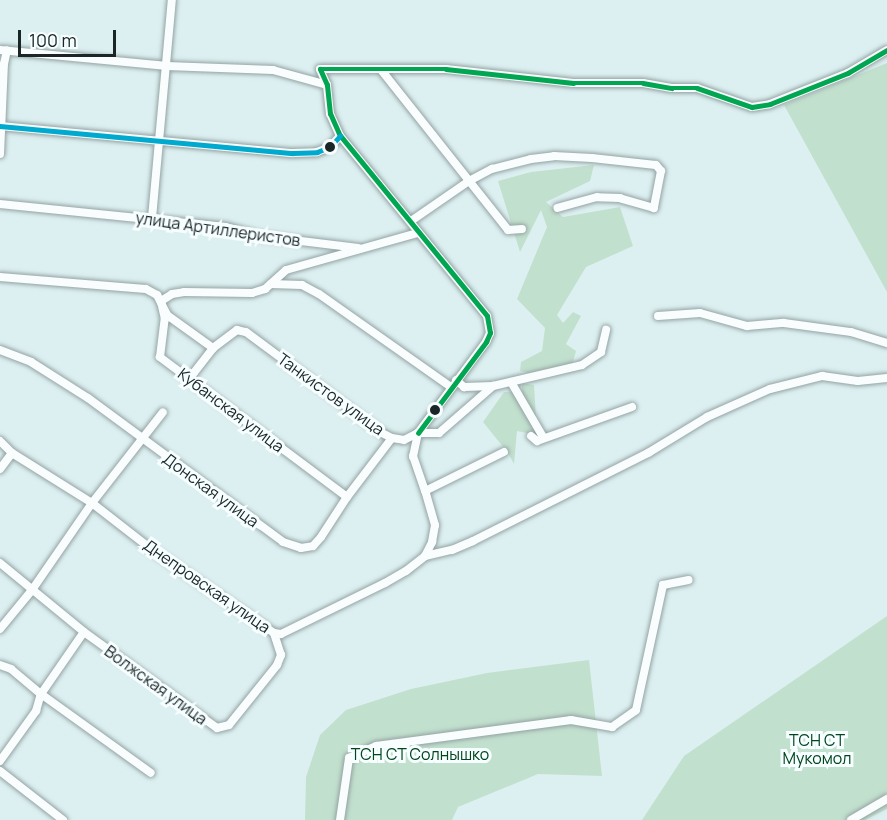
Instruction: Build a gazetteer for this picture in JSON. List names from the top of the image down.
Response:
{
  "streets": {
    "street": [
      "улица Артиллеристов",
      "Танкистов улица",
      "Кубанская улица",
      "Донская улица",
      "Днепровская улица",
      "Волжская улица"
    ]
  },
  "crossings": [
    ["Танкистов улица", "Кубанская улица"],
    ["Танкистов улица", "Донская улица"],
    ["Кубанская улица", "Донская улица"],
    ["Днепровская улица", "Волжская улица"]
  ],
  "parks": ["ТСН СТ Мукомол", "ТСН СТ Солнышко"],
  "scale_bar": "100 m"
}
